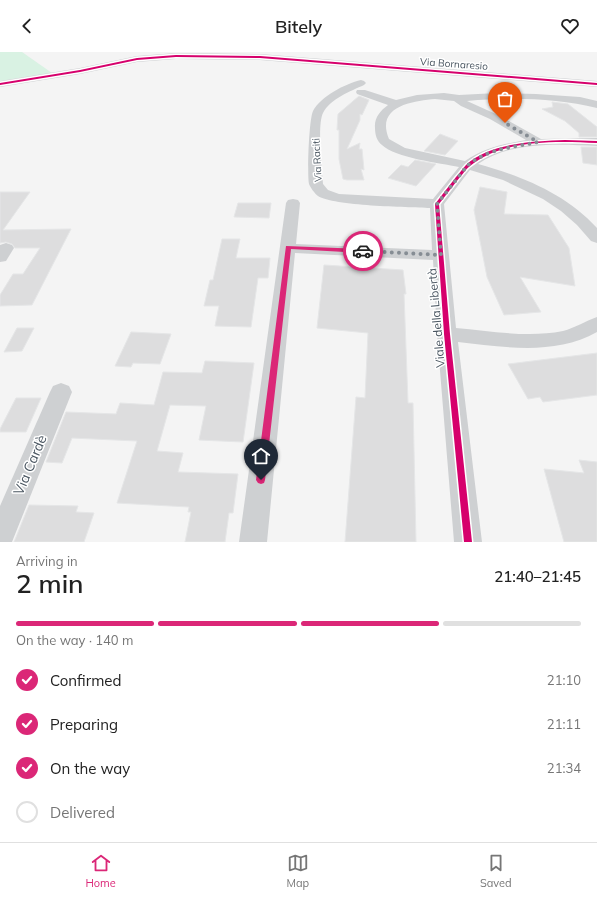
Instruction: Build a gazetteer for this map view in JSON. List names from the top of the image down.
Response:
{
  "streets": {
    "street": [
      "Via Bornaresio",
      "Via Raciti",
      "Viale della Libertà",
      "Via Cardè"
    ]
  },
  "crossings": [
    ["Via Raciti", "Viale della Libertà"]
  ],
  "page": {
    "header": "Bitely",
    "heading": ["2 min", "Arriving in", "21:40–21:45"],
    "bar": "On the way · 140 m",
    "list": [
      ["Confirmed", "21:10"],
      ["Preparing", "21:11"],
      ["On the way", "21:34"],
      "Delivered"
    ],
    "tabs": ["Home", "Map", "Saved"]
  }
}
